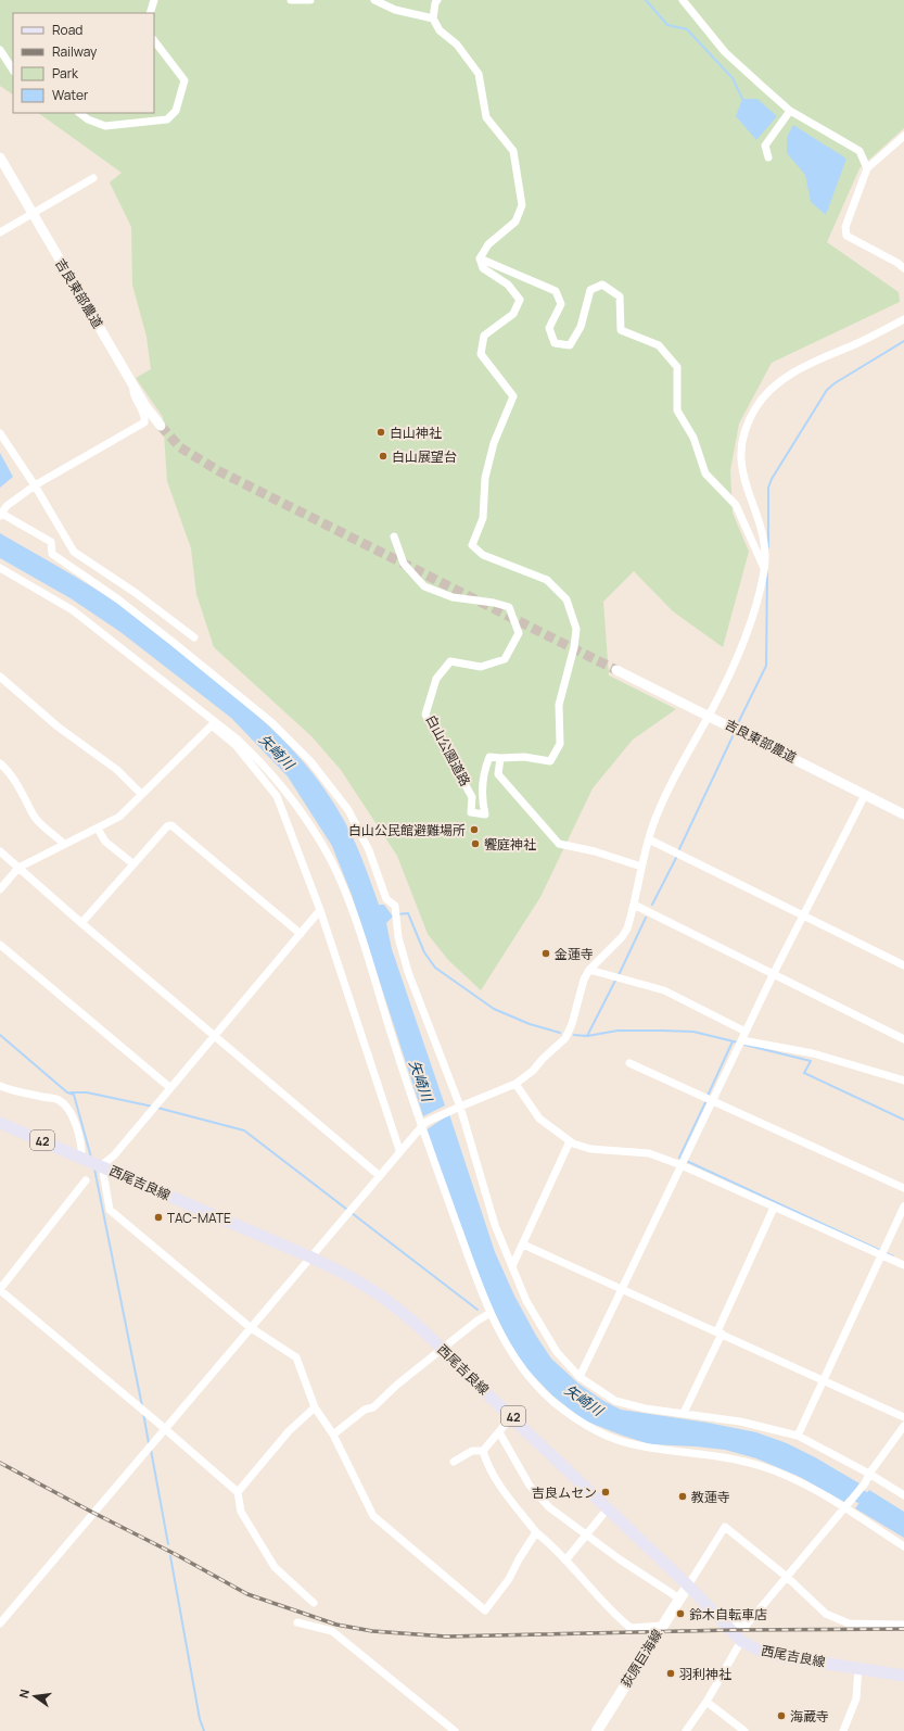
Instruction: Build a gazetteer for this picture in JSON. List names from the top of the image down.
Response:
{
  "streets": {
    "main road": ["42", "西尾吉良線", "荻原巨海線"],
    "street": ["吉良東部農道", "白山公園道路"]
  },
  "crossings": [
    ["西尾吉良線", "荻原巨海線"]
  ],
  "water": ["矢崎川"],
  "places": [
    "白山神社",
    "白山展望台",
    "白山公民館避難場所",
    "饗庭神社",
    "金蓮寺",
    "TAC-MATE",
    "吉良ムセン",
    "教蓮寺",
    "鈴木自転車店",
    "羽利神社",
    "海蔵寺"
  ],
  "legend": [
    "Road",
    "Railway",
    "Park",
    "Water"
  ],
  "north": "left"
}
